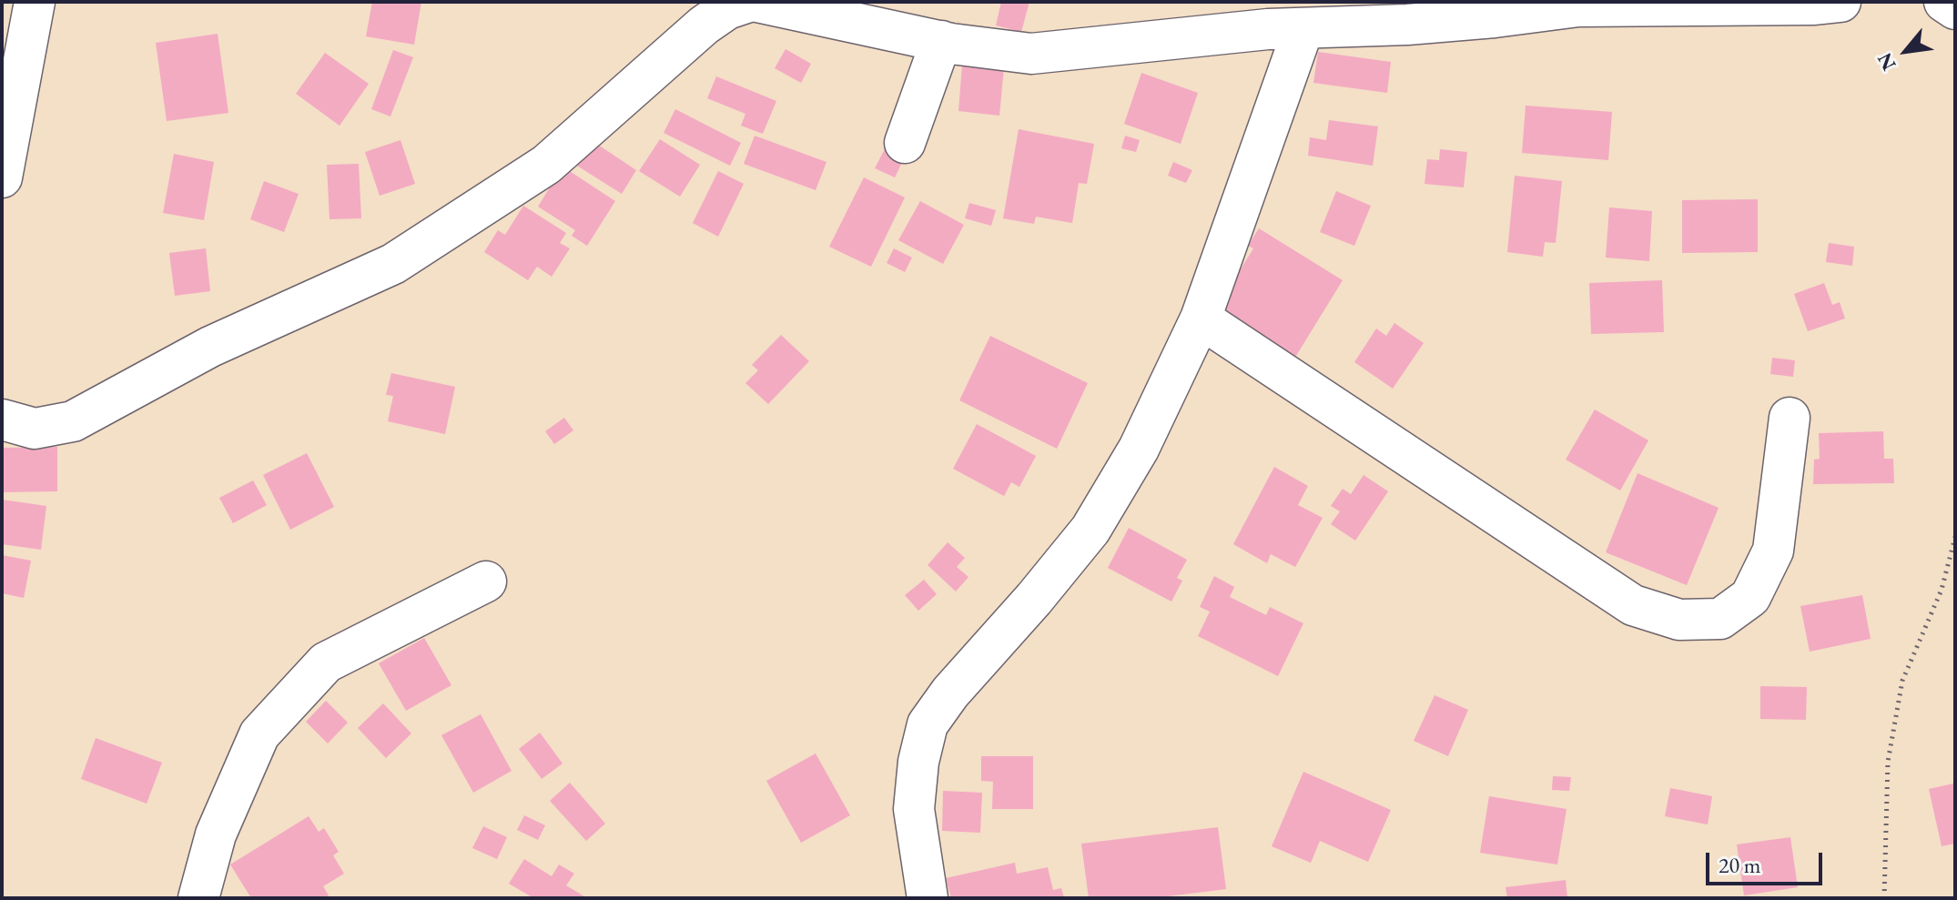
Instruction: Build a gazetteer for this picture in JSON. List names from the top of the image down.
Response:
{
  "scale_bar": "20 m",
  "north": "bottom left"
}
